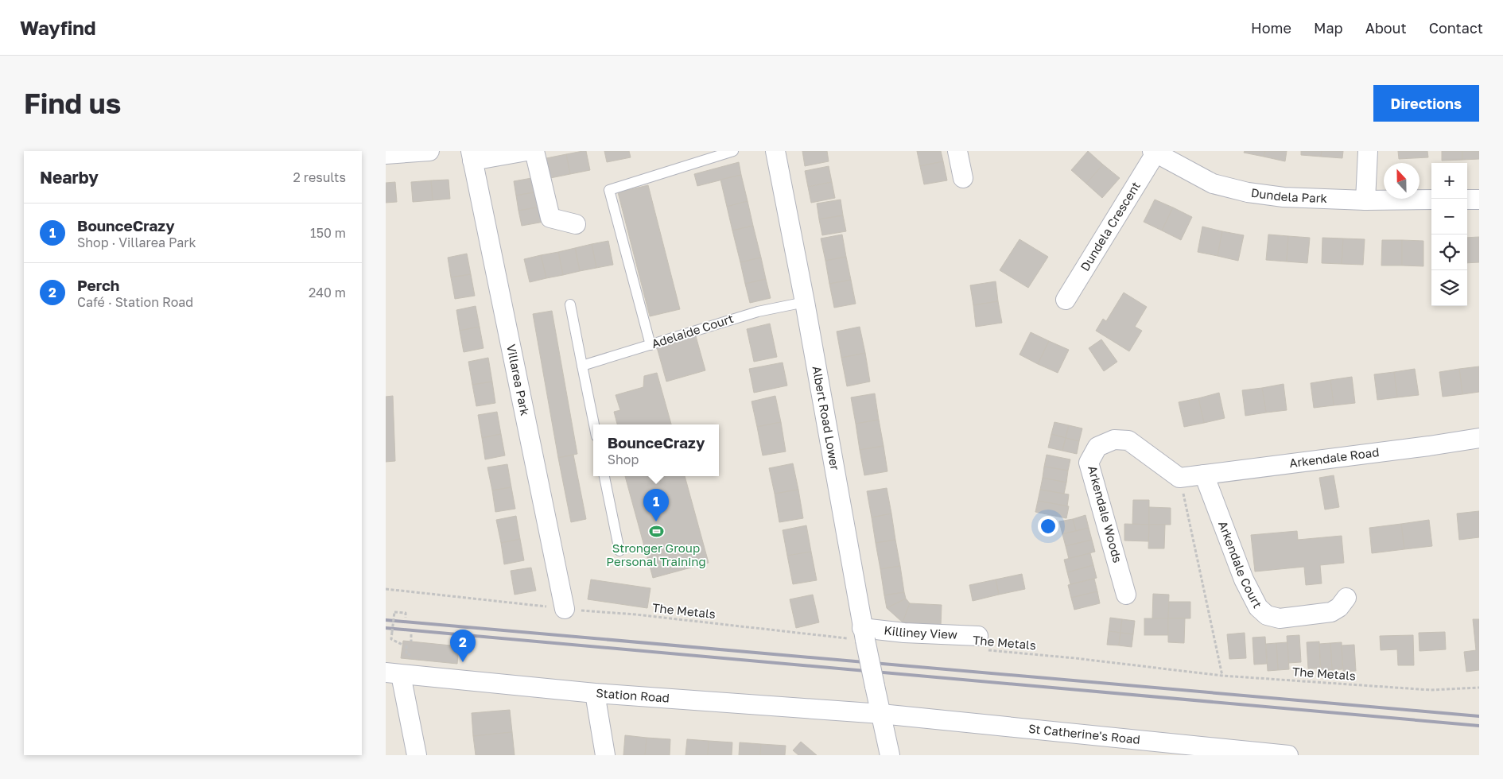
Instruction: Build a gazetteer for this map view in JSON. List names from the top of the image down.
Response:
{
  "streets": {
    "street": [
      "Dundela Park",
      "Dundela Crescent",
      "Villarea Park",
      "Albert Road Lower",
      "Arkendale Road",
      "Arkendale Woods",
      "Arkendale Court",
      "Killiney View",
      "Station Road",
      "St Catherine's Road"
    ],
    "lane": ["Adelaide Court"],
    "path": ["The Metals"]
  },
  "crossings": [
    ["Dundela Park", "Dundela Crescent"],
    ["Adelaide Court", "Albert Road Lower"],
    ["Villarea Park", "The Metals"],
    ["Albert Road Lower", "The Metals"],
    ["Albert Road Lower", "Killiney View"],
    ["Albert Road Lower", "Station Road"],
    ["Albert Road Lower", "St Catherine's Road"],
    ["Arkendale Road", "Arkendale Woods"],
    ["Arkendale Road", "Arkendale Court"],
    ["Arkendale Woods", "Arkendale Court"],
    ["The Metals", "Killiney View"],
    ["Station Road", "St Catherine's Road"]
  ],
  "places": {
    "sports": ["Stronger Group Personal Training"]
  },
  "north": "top",
  "page": {
    "header": "Wayfind",
    "nav": [
      "Home",
      "Map",
      "About",
      "Contact"
    ],
    "buttons": "Directions",
    "title": "Find us",
    "heading": ["Nearby", "2 results"],
    "map_buttons": ["+", "−"],
    "list": [
      {
        "mark": "1",
        "name": "BounceCrazy",
        "note": "Shop · Villarea Park",
        "value": "150 m"
      },
      {
        "mark": "2",
        "name": "Perch",
        "note": "Café · Station Road",
        "value": "240 m"
      }
    ],
    "popup": ["BounceCrazy", "Shop"],
    "pins": ["1", "2"]
  }
}
